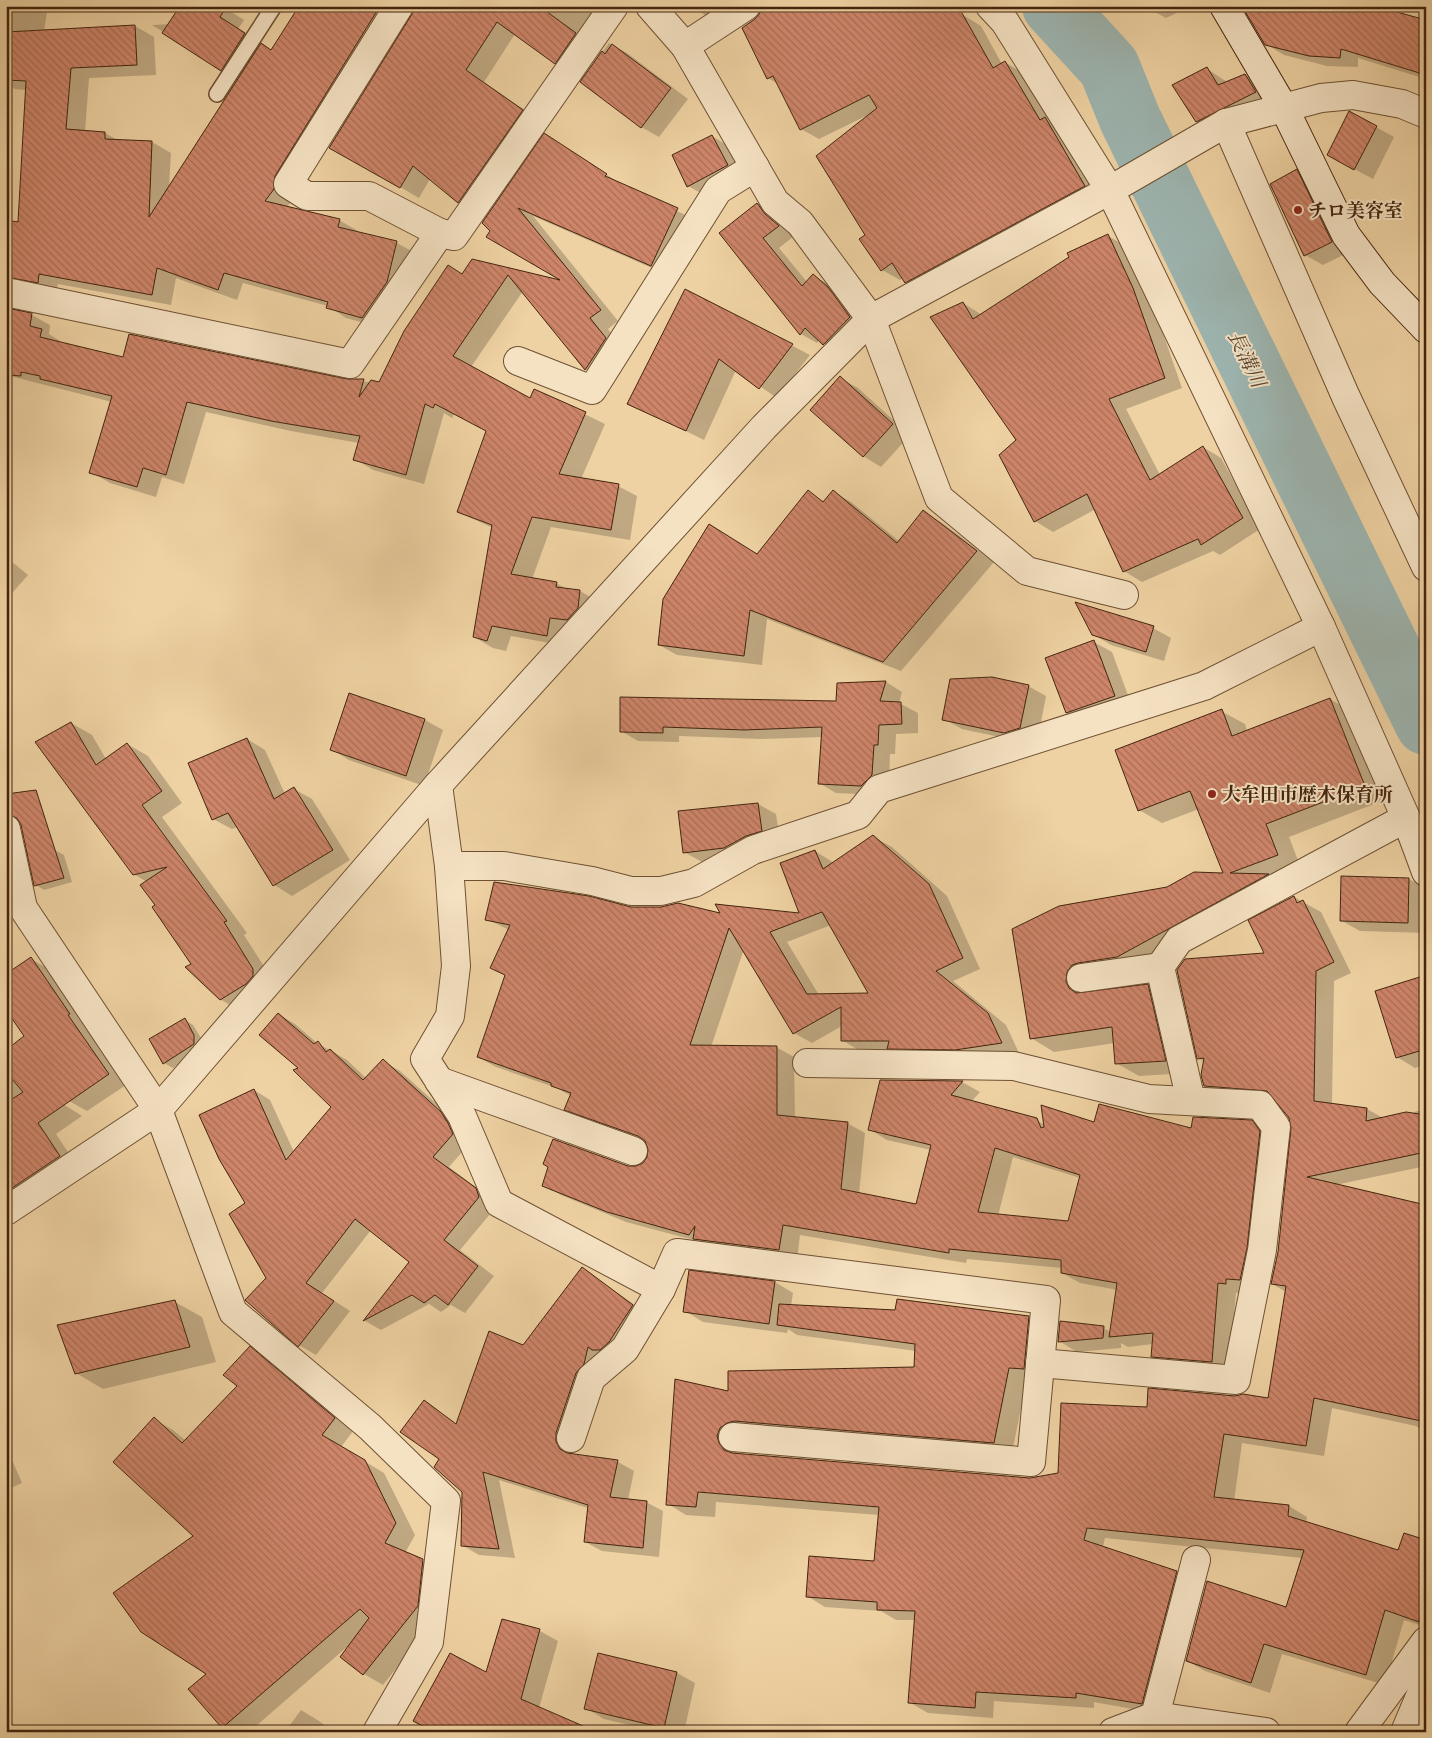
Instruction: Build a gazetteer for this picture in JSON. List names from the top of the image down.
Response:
{
  "water": ["長溝川"],
  "places": ["チロ美容室", "大牟田市歴木保育所"]
}
